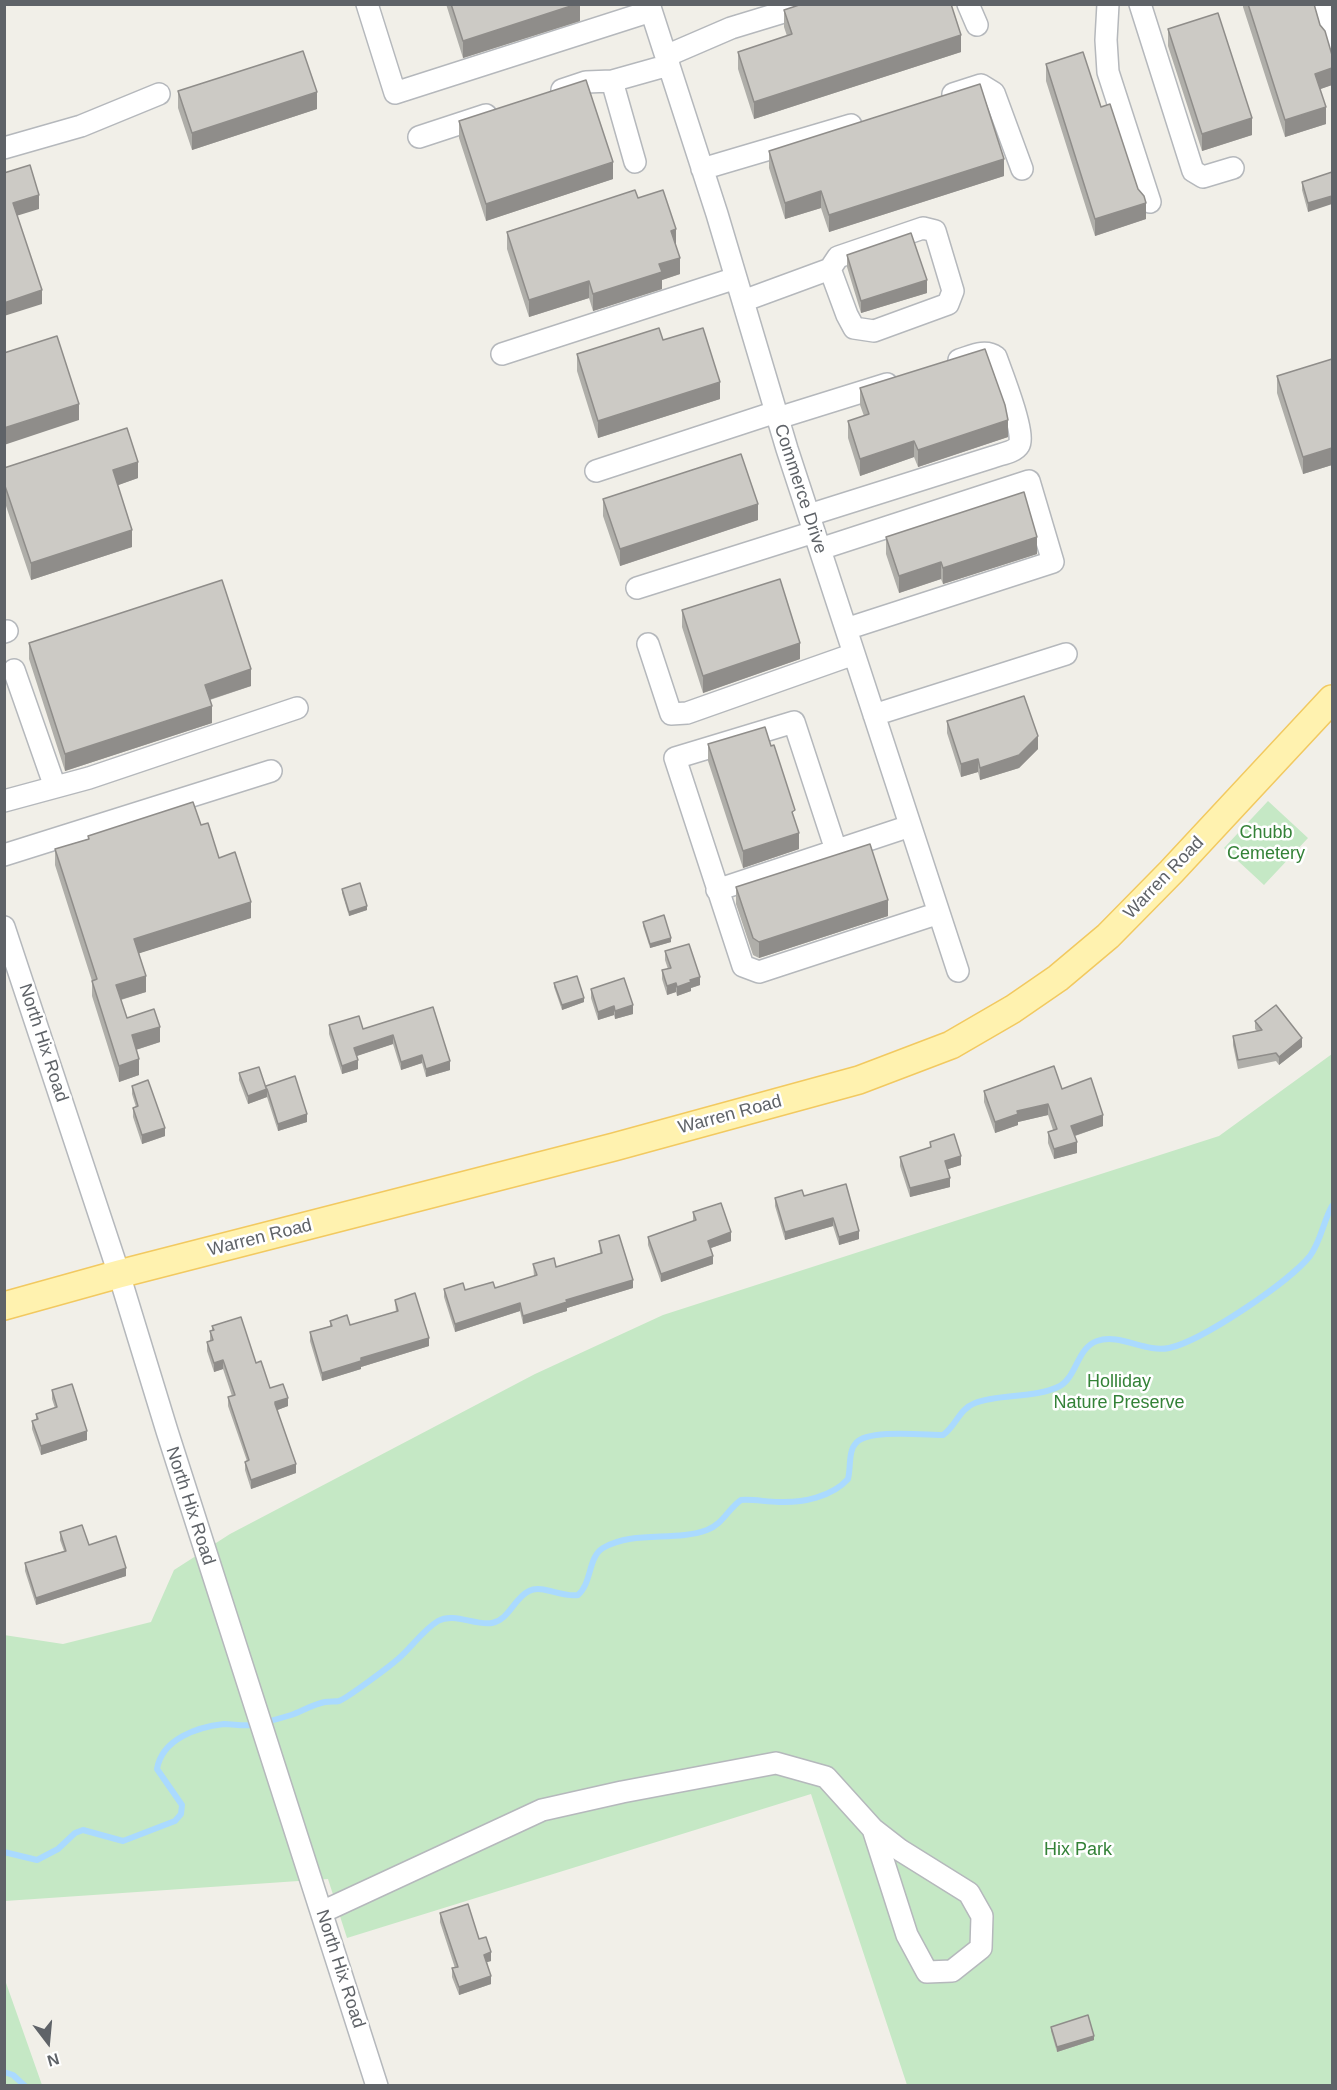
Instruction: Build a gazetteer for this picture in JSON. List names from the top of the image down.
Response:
{
  "streets": {
    "main road": ["Warren Road"],
    "street": ["Commerce Drive", "North Hix Road"]
  },
  "crossings": [
    ["Warren Road", "North Hix Road"]
  ],
  "parks": ["Chubb Cemetery", "Holliday Nature Preserve", "Hix Park"],
  "north": "bottom"
}
